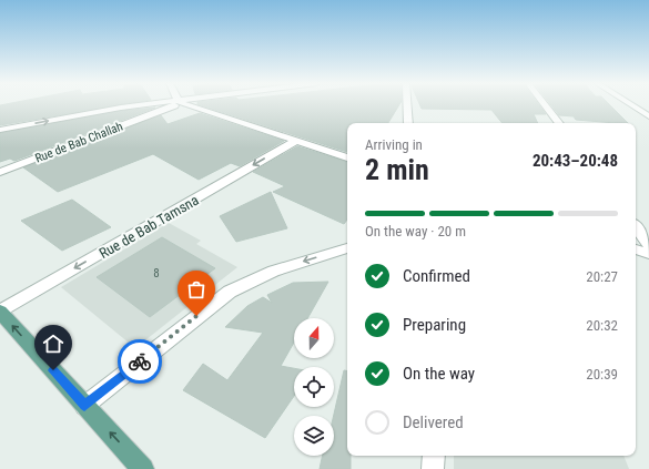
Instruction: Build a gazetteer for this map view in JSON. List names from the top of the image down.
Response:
{
  "streets": {
    "street": ["Rue de Bab Challah", "Rue de Bab Tamsna"]
  },
  "house_numbers": ["8"],
  "north": "top",
  "page": {
    "heading": ["2 min", "Arriving in", "20:43–20:48"],
    "bar": "On the way · 20 m",
    "list": [
      ["Confirmed", "20:27"],
      ["Preparing", "20:32"],
      ["On the way", "20:39"],
      "Delivered"
    ]
  }
}
